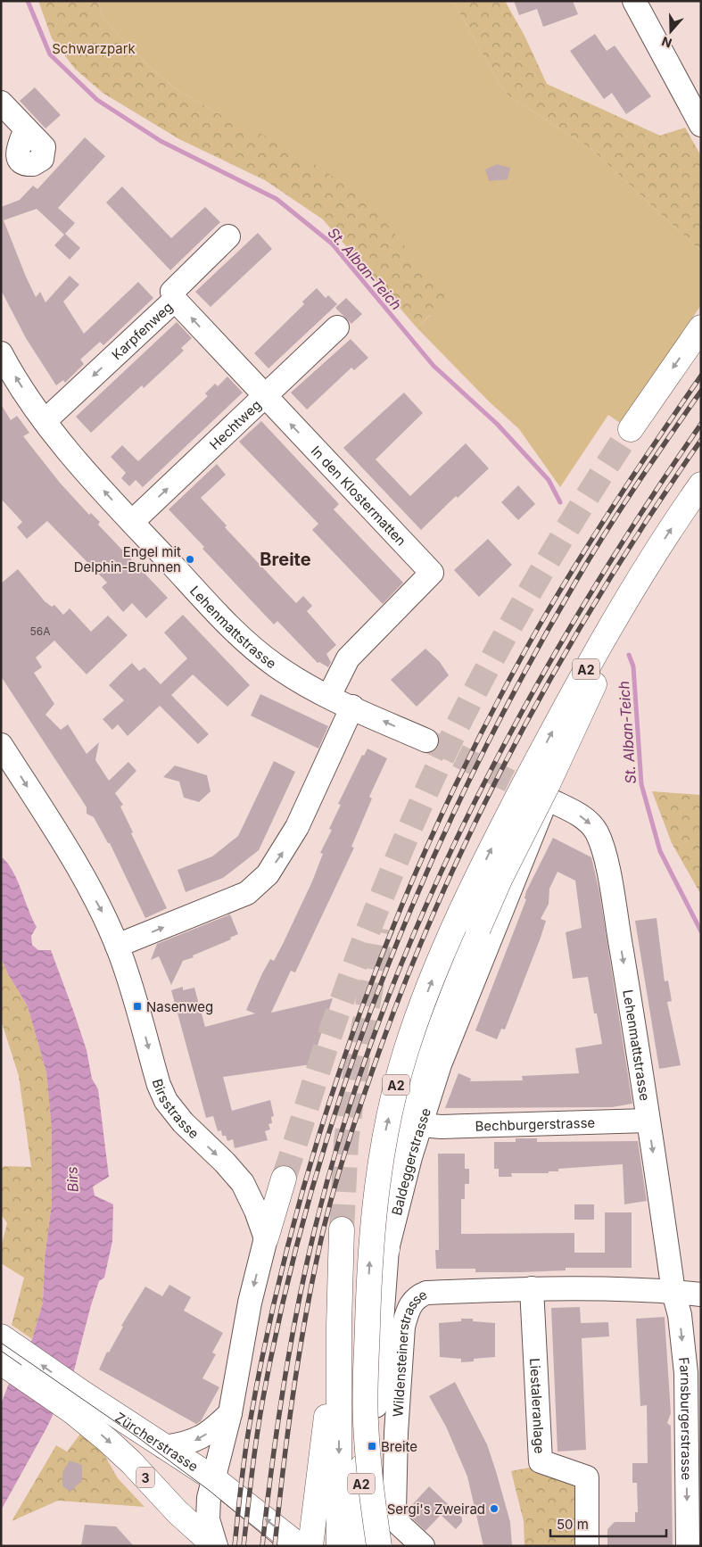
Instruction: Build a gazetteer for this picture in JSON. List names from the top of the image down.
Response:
{
  "streets": {
    "main road": ["A2", "Zürcherstrasse", "3"],
    "street": [
      "Karpfenweg",
      "Hechtweg",
      "In den Klostermatten",
      "Lehenmattstrasse",
      "Birsstrasse",
      "Bechburgerstrasse",
      "Baldeggerstrasse",
      "Wildensteinerstrasse",
      "Liestaleranlage",
      "Farnsburgerstrasse"
    ]
  },
  "crossings": [
    ["Karpfenweg", "In den Klostermatten"],
    ["Karpfenweg", "Lehenmattstrasse"],
    ["Hechtweg", "In den Klostermatten"],
    ["Hechtweg", "Lehenmattstrasse"],
    ["In den Klostermatten", "Lehenmattstrasse"],
    ["Lehenmattstrasse", "A2"],
    ["Lehenmattstrasse", "Bechburgerstrasse"],
    ["Lehenmattstrasse", "Baldeggerstrasse"],
    ["Lehenmattstrasse", "Wildensteinerstrasse"],
    ["Lehenmattstrasse", "Farnsburgerstrasse"],
    ["A2", "Baldeggerstrasse"],
    ["Bechburgerstrasse", "Baldeggerstrasse"],
    ["Wildensteinerstrasse", "Liestaleranlage"],
    ["Wildensteinerstrasse", "Farnsburgerstrasse"]
  ],
  "one_way": [
    "Karpfenweg",
    "Hechtweg",
    "Birsstrasse",
    "Farnsburgerstrasse"
  ],
  "districts": ["Breite"],
  "water": ["St. Alban-Teich", "Birs"],
  "parks": ["Schwarzpark"],
  "places": {
    "other": ["Engel mit Delphin-Brunnen", "Sergi's Zweirad"],
    "transit": ["Nasenweg", "Breite"]
  },
  "house_numbers": ["56A"],
  "scale_bar": "50 m",
  "north": "bottom"
}
